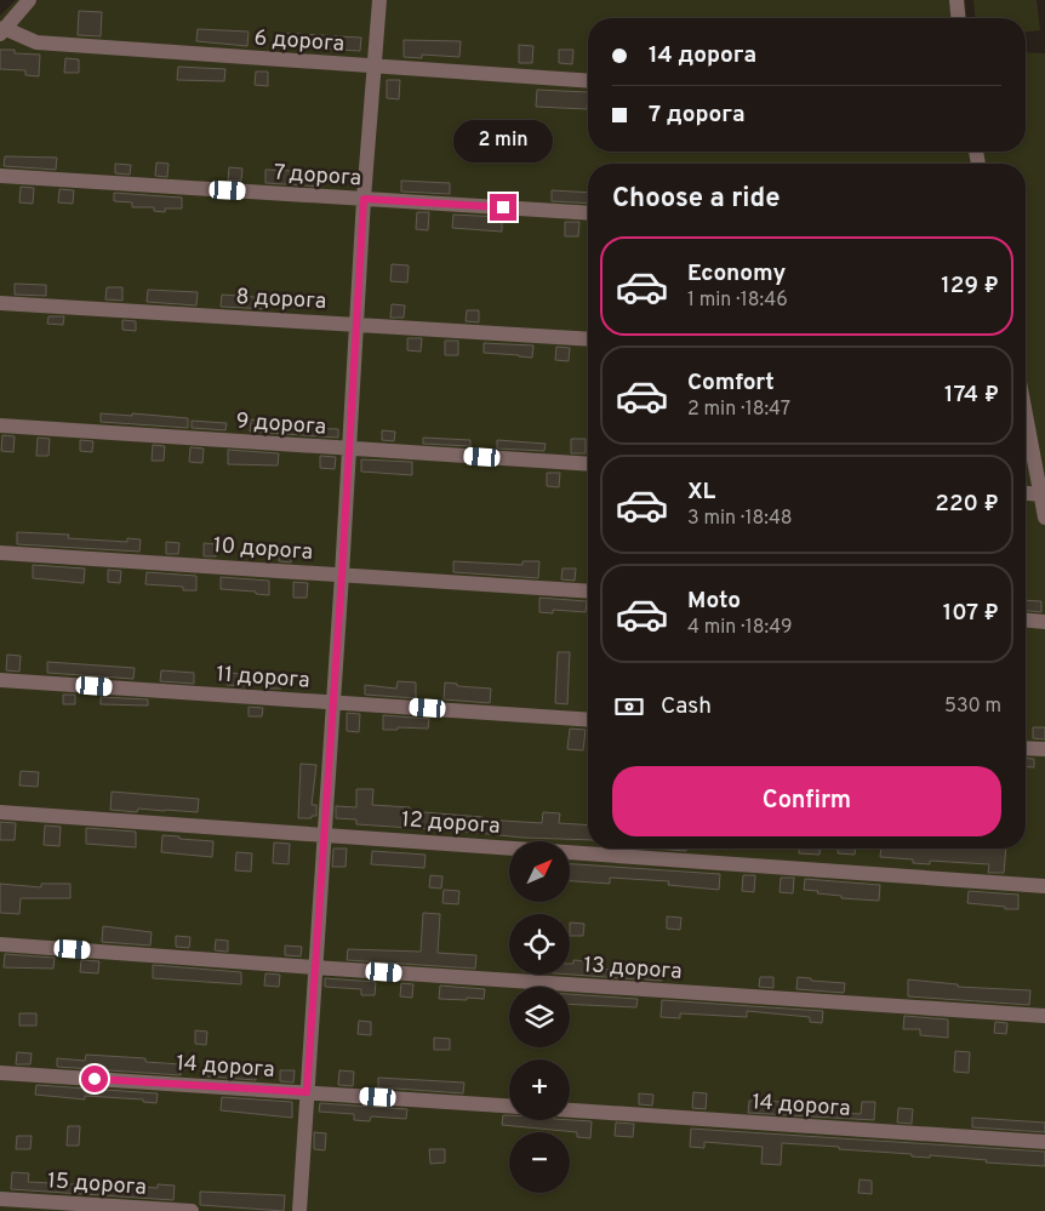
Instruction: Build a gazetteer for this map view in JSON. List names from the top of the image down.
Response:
{
  "streets": {
    "street": [
      "6 дорога",
      "7 дорога",
      "8 дорога",
      "9 дорога",
      "10 дорога",
      "11 дорога",
      "12 дорога",
      "13 дорога",
      "14 дорога",
      "15 дорога"
    ]
  },
  "north": "top right",
  "page": {
    "banner": ["14 дорога", "7 дорога"],
    "bubble": "2 min",
    "heading": "Choose a ride",
    "list": [
      {
        "name": "Economy",
        "note": "1 min · 18:46",
        "value": "129 ₽"
      },
      {
        "name": "Comfort",
        "note": "2 min · 18:47",
        "value": "174 ₽"
      },
      {
        "name": "XL",
        "note": "3 min · 18:48",
        "value": "220 ₽"
      },
      {
        "name": "Moto",
        "note": "4 min · 18:49",
        "value": "107 ₽"
      }
    ],
    "pay": ["Cash", "530 m"],
    "buttons": "Confirm",
    "map_buttons": ["+", "−"]
  }
}
